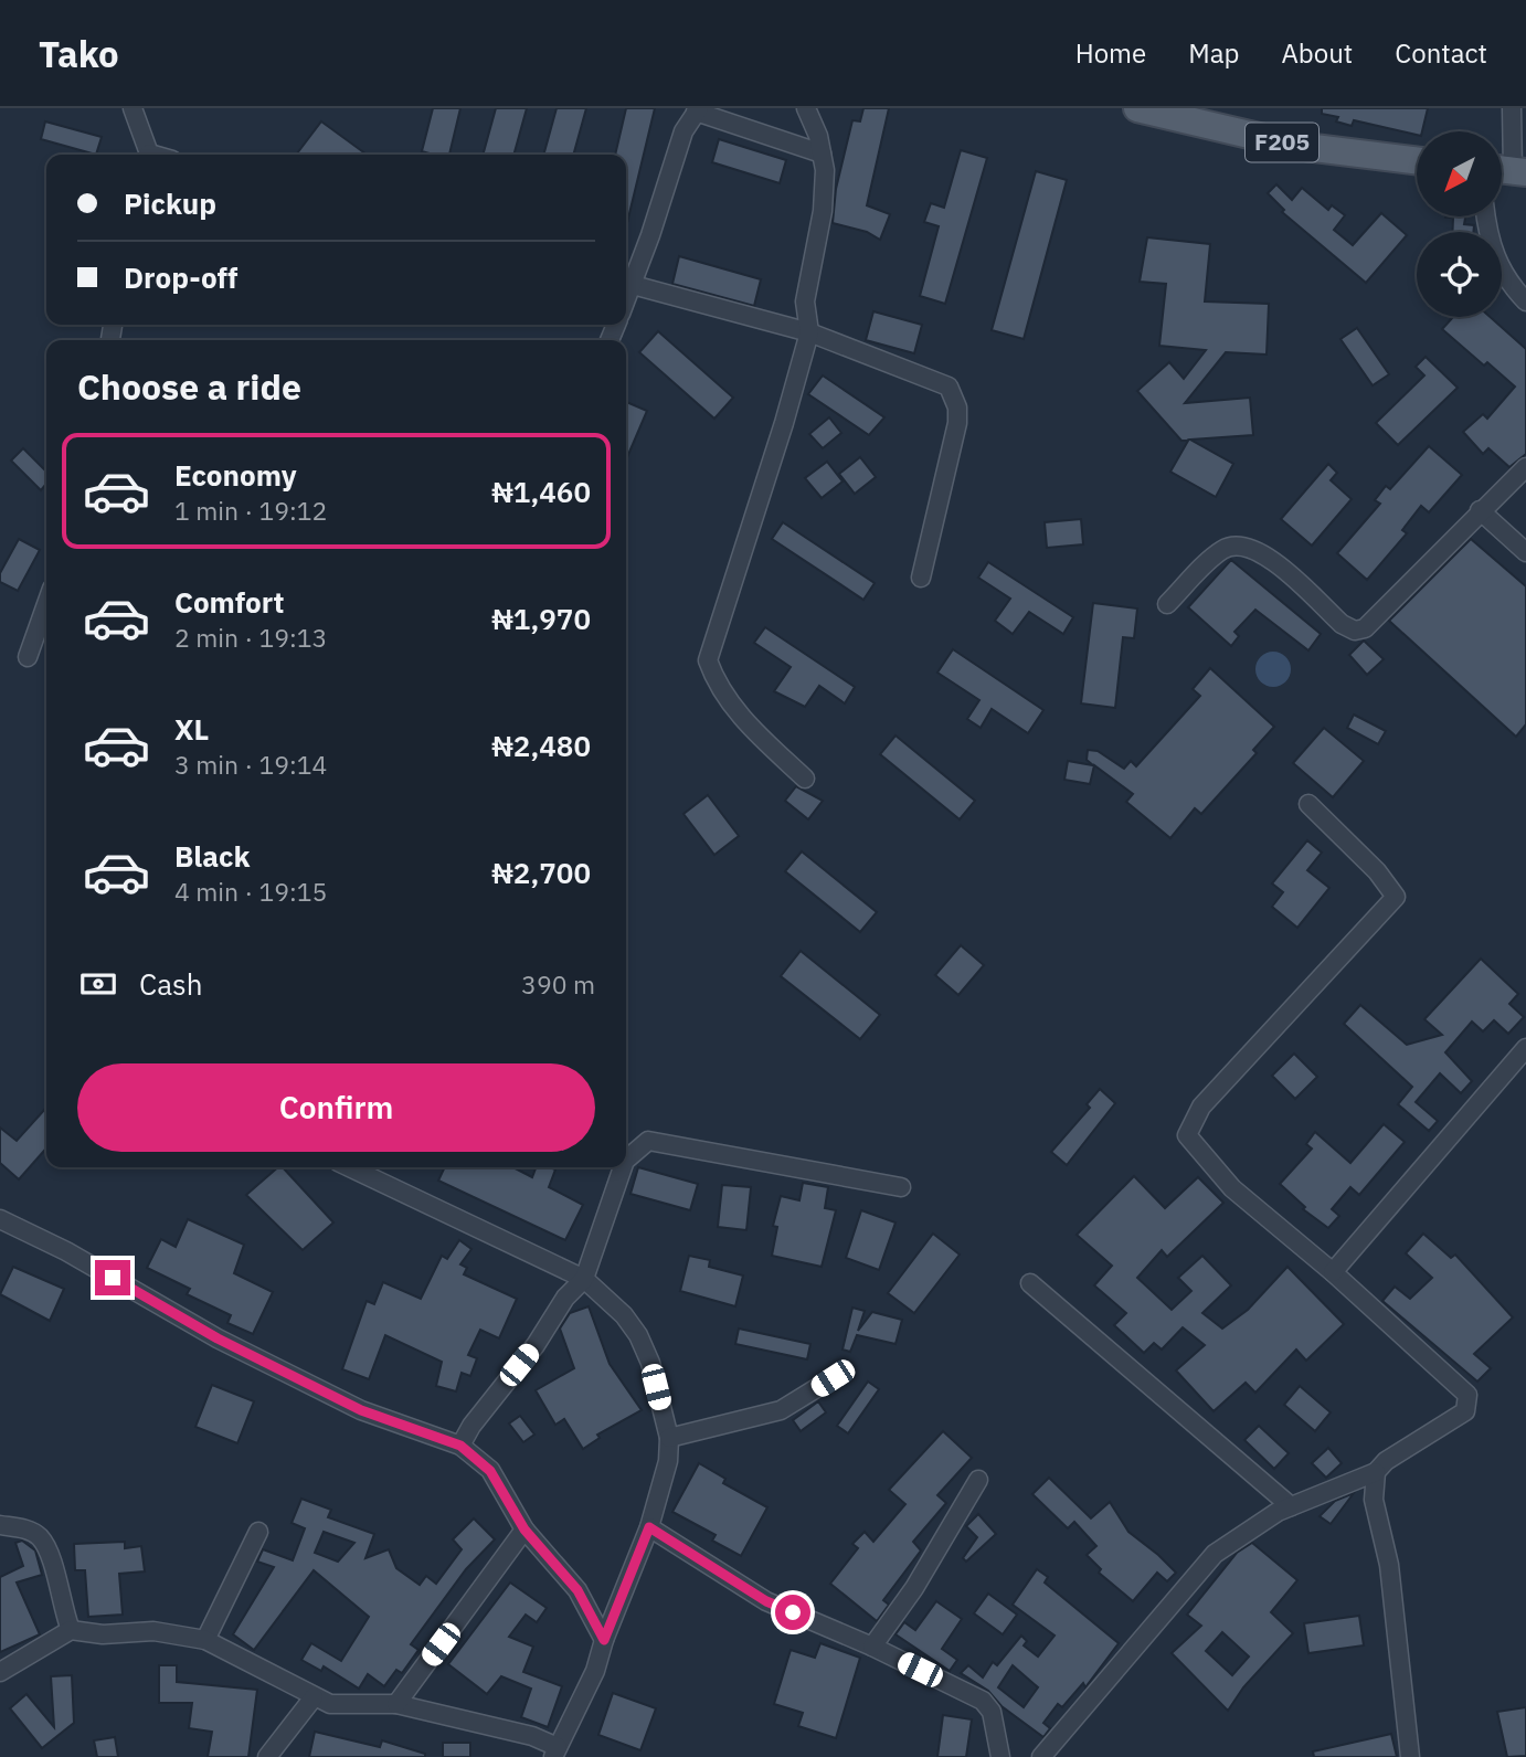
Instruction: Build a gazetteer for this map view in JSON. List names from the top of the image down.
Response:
{
  "streets": {
    "main road": ["F205"]
  },
  "north": "bottom left",
  "page": {
    "header": "Tako",
    "nav": [
      "Home",
      "Map",
      "About",
      "Contact"
    ],
    "banner": ["Pickup", "Drop-off"],
    "heading": "Choose a ride",
    "list": [
      {
        "name": "Economy",
        "note": "1 min · 19:12",
        "value": "₦1,460"
      },
      {
        "name": "Comfort",
        "note": "2 min · 19:13",
        "value": "₦1,970"
      },
      {
        "name": "XL",
        "note": "3 min · 19:14",
        "value": "₦2,480"
      },
      {
        "name": "Black",
        "note": "4 min · 19:15",
        "value": "₦2,700"
      }
    ],
    "pay": ["Cash", "390 m"],
    "buttons": "Confirm"
  }
}
